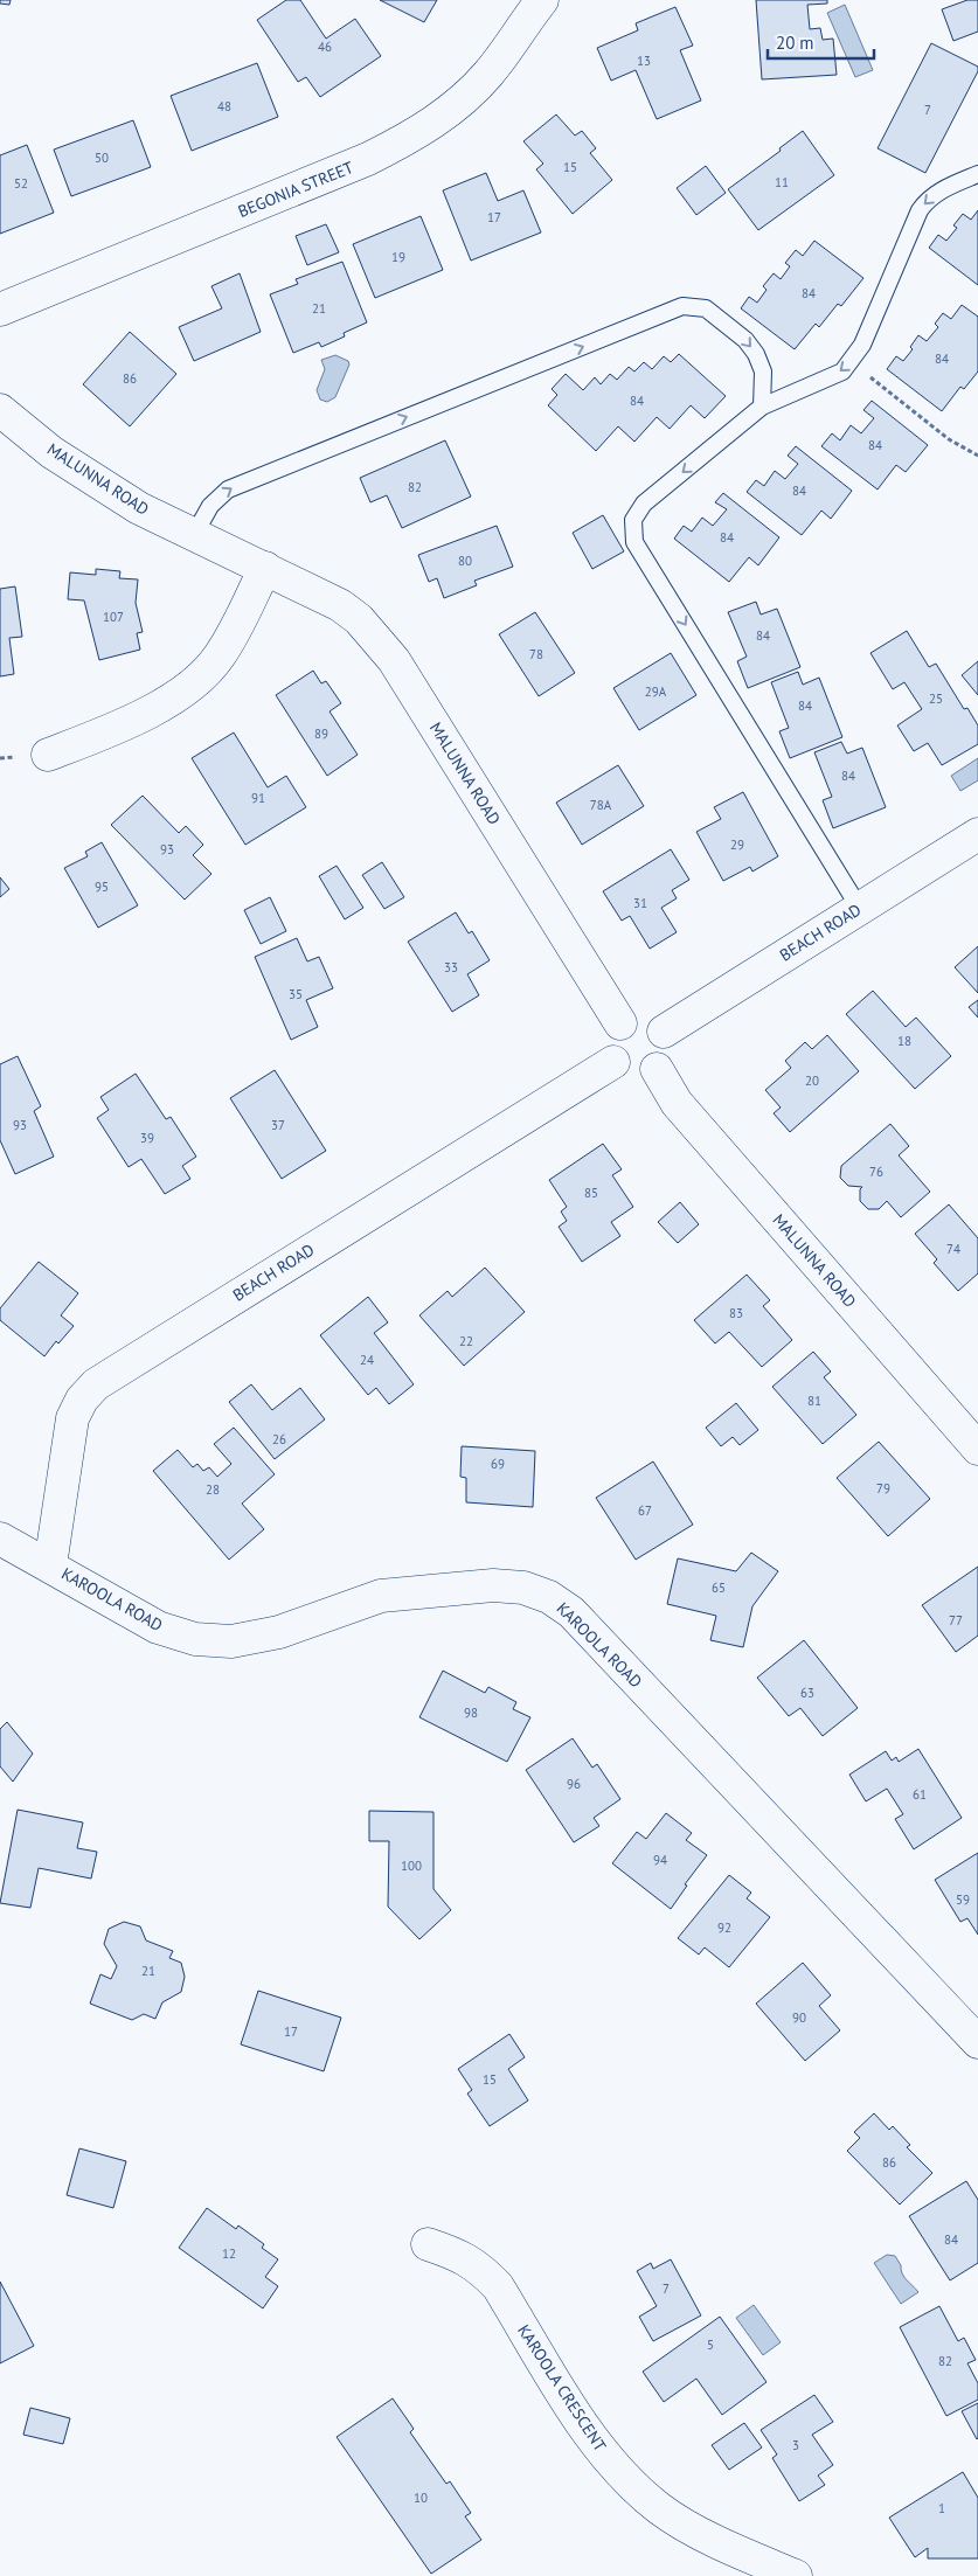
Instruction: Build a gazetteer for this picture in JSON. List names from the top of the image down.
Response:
{
  "streets": {
    "street": [
      "BEGONIA STREET",
      "MALUNNA ROAD",
      "BEACH ROAD",
      "KAROOLA ROAD",
      "KAROOLA CRESCENT"
    ]
  },
  "crossings": [
    ["MALUNNA ROAD", "BEACH ROAD"],
    ["BEACH ROAD", "KAROOLA ROAD"]
  ],
  "house_numbers": [
    "46",
    "13",
    "48",
    "7",
    "50",
    "15",
    "11",
    "52",
    "17",
    "19",
    "84",
    "21",
    "84",
    "86",
    "84",
    "84",
    "82",
    "84",
    "84",
    "80",
    "107",
    "84",
    "78",
    "29A",
    "25",
    "84",
    "89",
    "84",
    "91",
    "78A",
    "29",
    "93",
    "95",
    "31",
    "33",
    "35",
    "18",
    "20",
    "93",
    "37",
    "39",
    "76",
    "85",
    "74",
    "83",
    "22",
    "24",
    "81",
    "26",
    "69",
    "79",
    "28",
    "67",
    "65",
    "77",
    "63",
    "98",
    "96",
    "61",
    "94",
    "100",
    "59",
    "92",
    "21",
    "90",
    "17",
    "15",
    "86",
    "84",
    "12",
    "7",
    "5",
    "82",
    "3",
    "10",
    "1"
  ],
  "scale_bar": "20 m"
}
